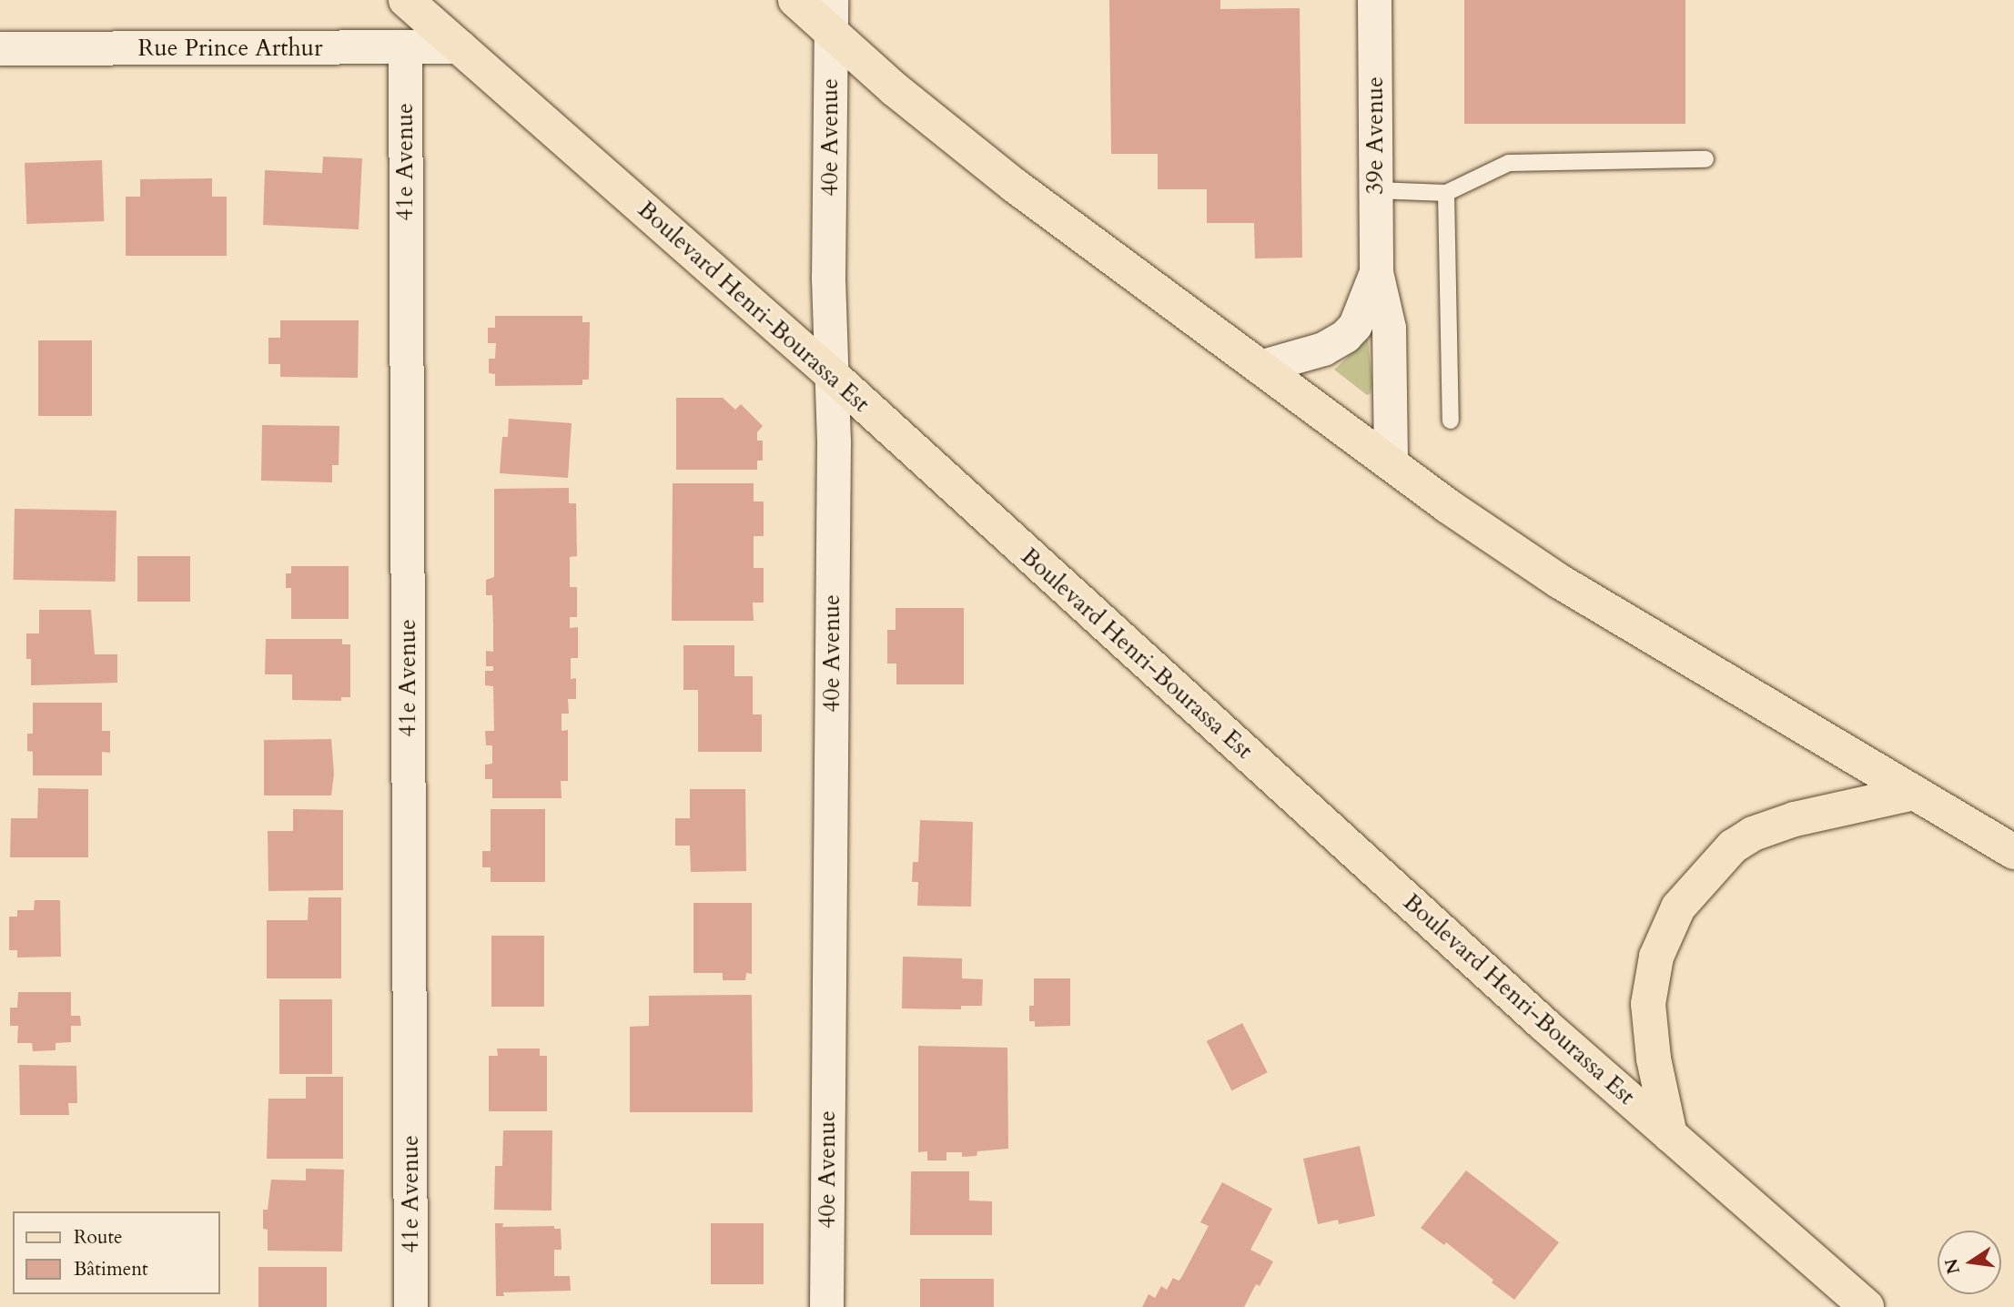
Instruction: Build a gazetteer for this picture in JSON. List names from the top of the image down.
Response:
{
  "streets": {
    "main road": ["Boulevard Henri-Bourassa Est"],
    "street": [
      "Rue Prince Arthur",
      "39e Avenue",
      "40e Avenue",
      "41e Avenue"
    ]
  },
  "crossings": [
    ["Rue Prince Arthur", "41e Avenue"],
    ["Rue Prince Arthur", "Boulevard Henri-Bourassa Est"],
    ["40e Avenue", "Boulevard Henri-Bourassa Est"]
  ],
  "legend": ["Route", "Bâtiment"],
  "north": "left"
}
